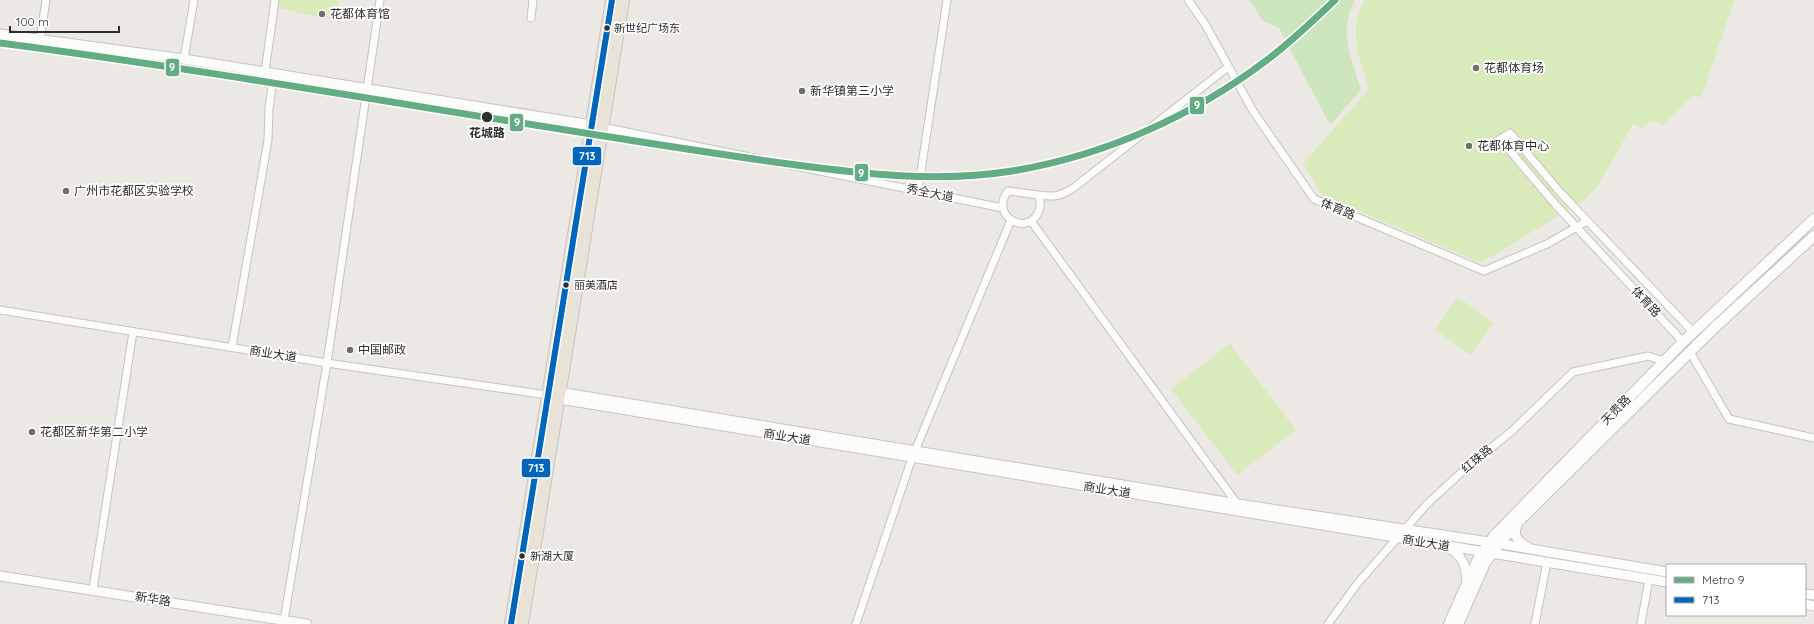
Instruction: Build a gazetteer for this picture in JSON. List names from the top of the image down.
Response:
{
  "streets": {
    "main road": ["天贵路"],
    "street": [
      "秀全大道",
      "体育路",
      "商业大道",
      "红珠路",
      "新华路"
    ]
  },
  "crossings": [
    ["体育路", "天贵路"],
    ["商业大道", "天贵路"],
    ["商业大道", "红珠路"],
    ["天贵路", "红珠路"]
  ],
  "places": [
    "花都体育馆",
    "新世纪广场东",
    "花都体育场",
    "新华镇第三小学",
    "花城路",
    "花都体育中心",
    "广州市花都区实验学校",
    "丽美酒店",
    "中国邮政",
    "花都区新华第二小学",
    "新湖大厦"
  ],
  "lines": ["metro line 9", "transit line 713"],
  "legend": ["Metro 9", "713"],
  "scale_bar": "100 m"
}
